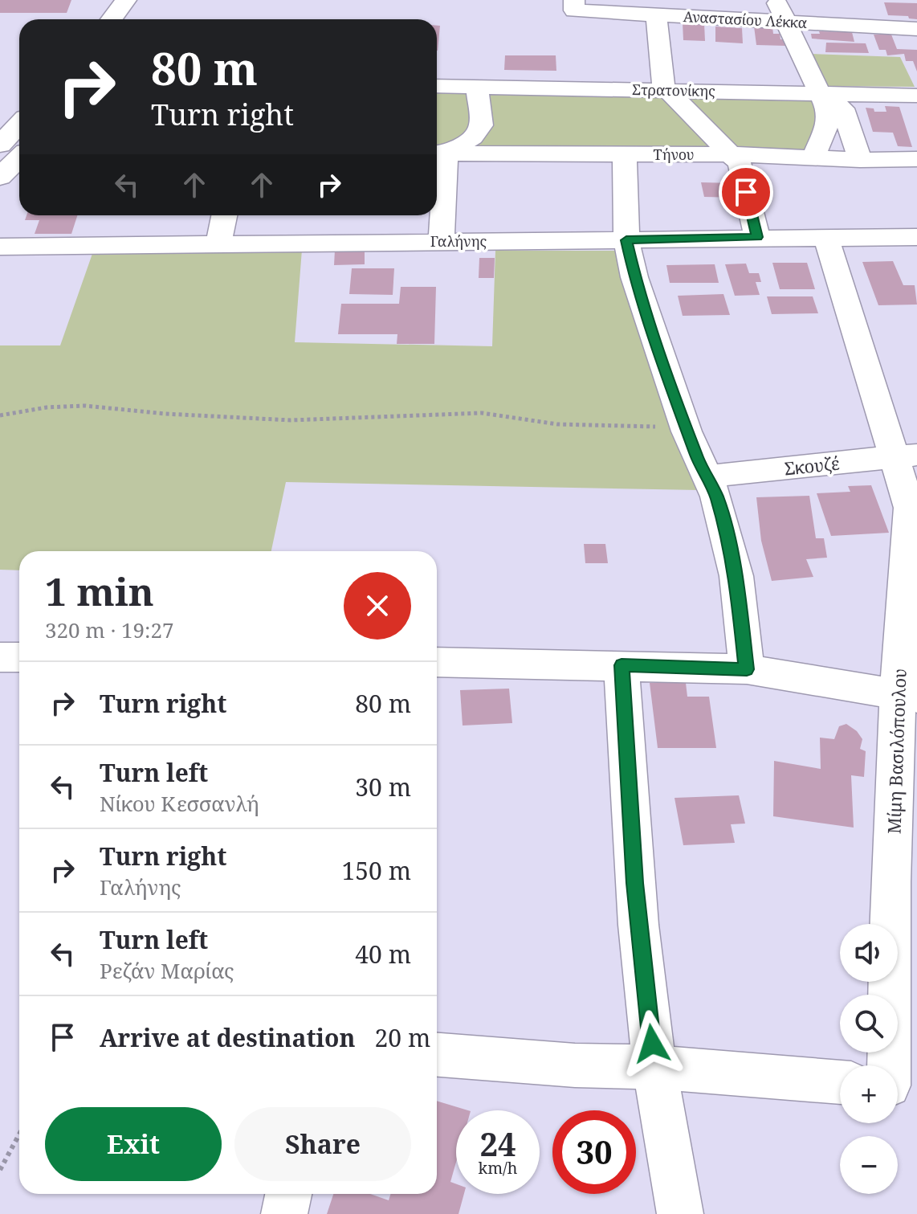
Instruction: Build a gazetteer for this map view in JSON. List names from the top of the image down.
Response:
{
  "streets": {
    "street": [
      "Αναστασίου Λέκκα",
      "Στρατονίκης",
      "Τήνου",
      "Γαλήνης",
      "Σκουζέ",
      "Μίμη Βασιλόπουλου"
    ]
  },
  "crossings": [
    ["Γαλήνης", "Μίμη Βασιλόπουλου"],
    ["Σκουζέ", "Μίμη Βασιλόπουλου"]
  ],
  "page": {
    "turn": ["80 m", "Turn right"],
    "heading": ["1 min", "320 m · 19:27"],
    "list": [
      {
        "name": "Turn right",
        "value": "80 m"
      },
      {
        "name": "Turn left",
        "note": "Νίκου Κεσσανλή",
        "value": "30 m"
      },
      {
        "name": "Turn right",
        "note": "Γαλήνης",
        "value": "150 m"
      },
      {
        "name": "Turn left",
        "note": "Ρεζάν Μαρίας",
        "value": "40 m"
      },
      {
        "name": "Arrive at destination",
        "value": "20 m"
      }
    ],
    "map_buttons": ["+", "−"],
    "buttons": ["Exit", "Share"],
    "speed": "24 km/h",
    "limit": "30"
  }
}
